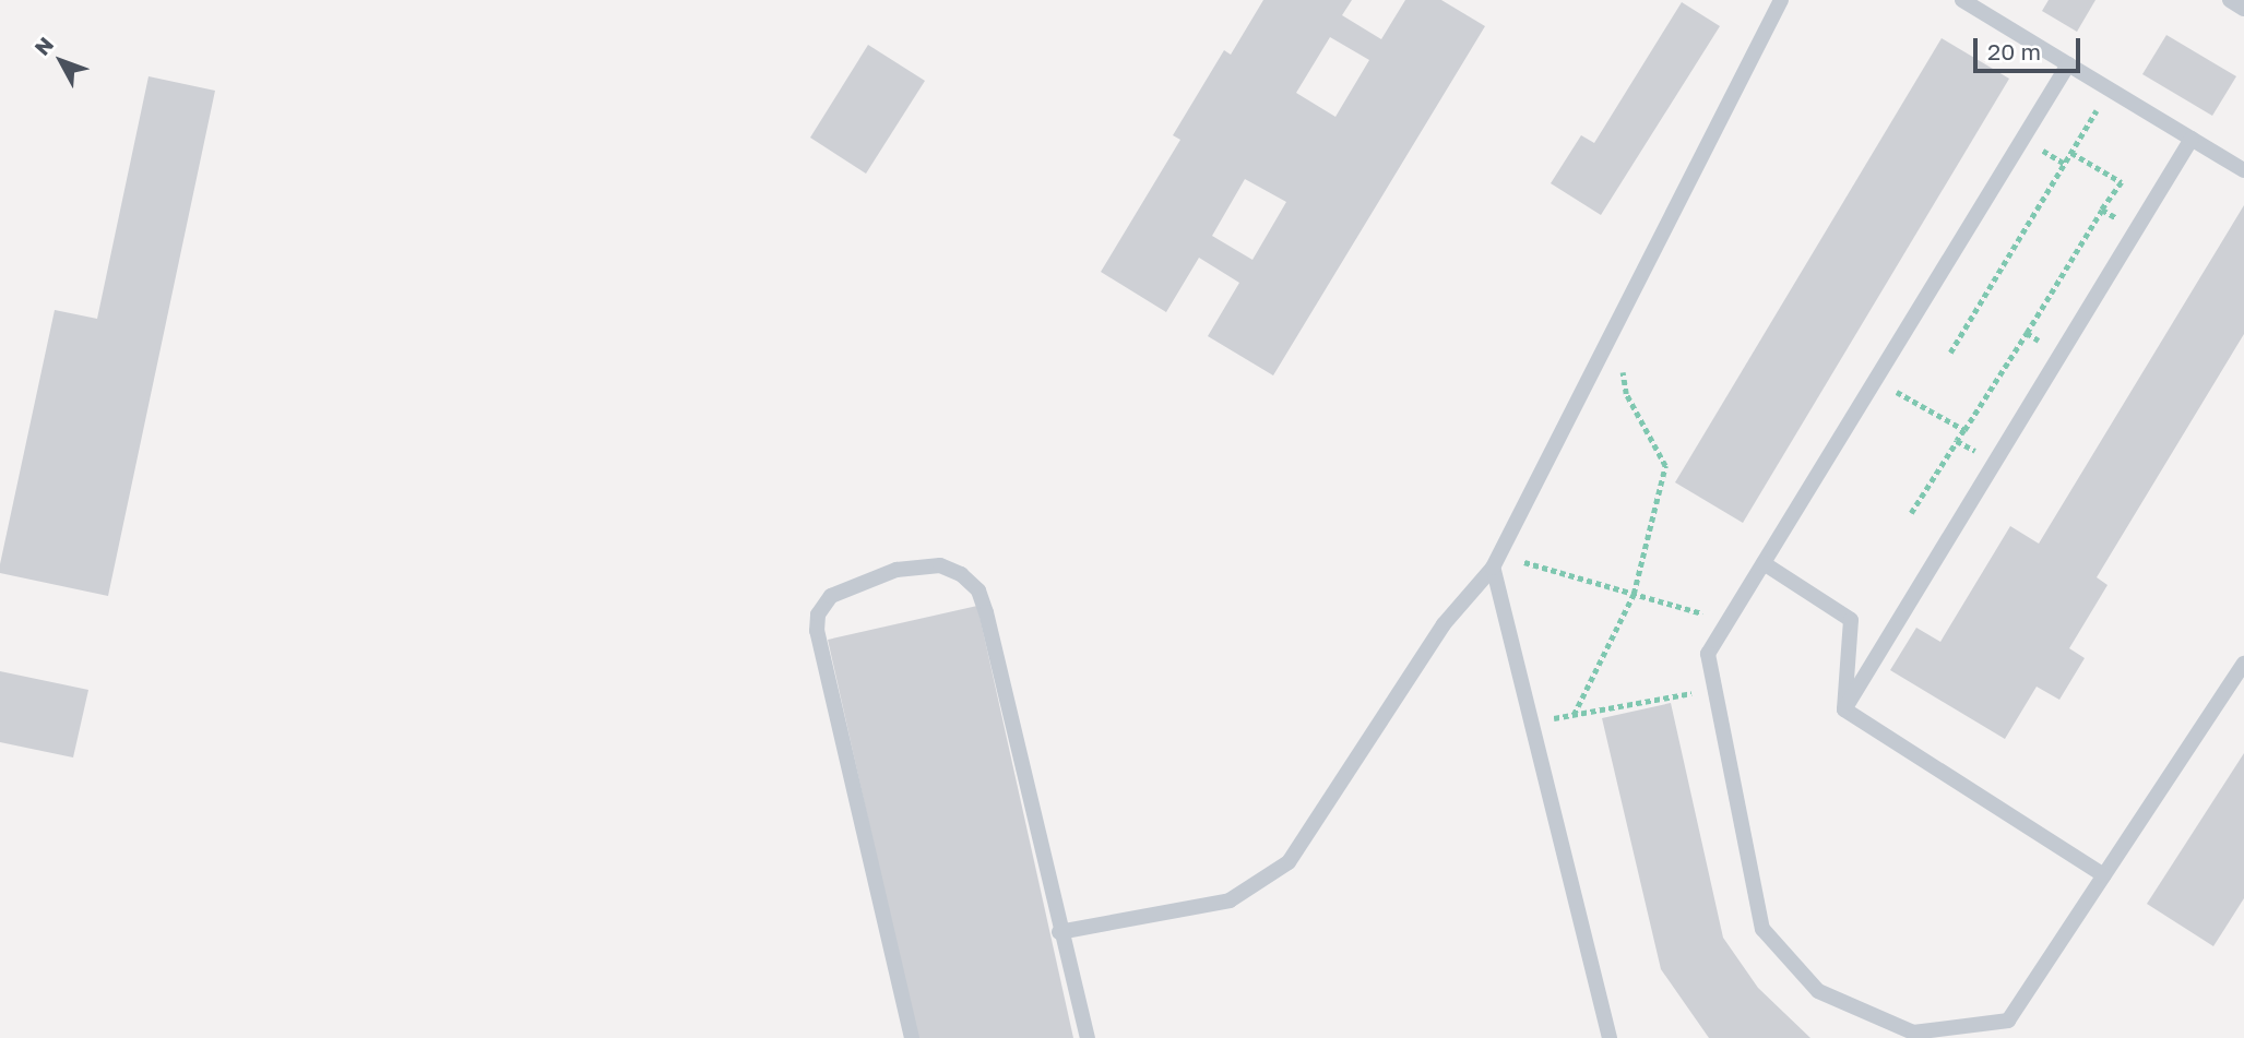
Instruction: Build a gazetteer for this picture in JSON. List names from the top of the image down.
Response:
{
  "scale_bar": "20 m",
  "north": "top left"
}
